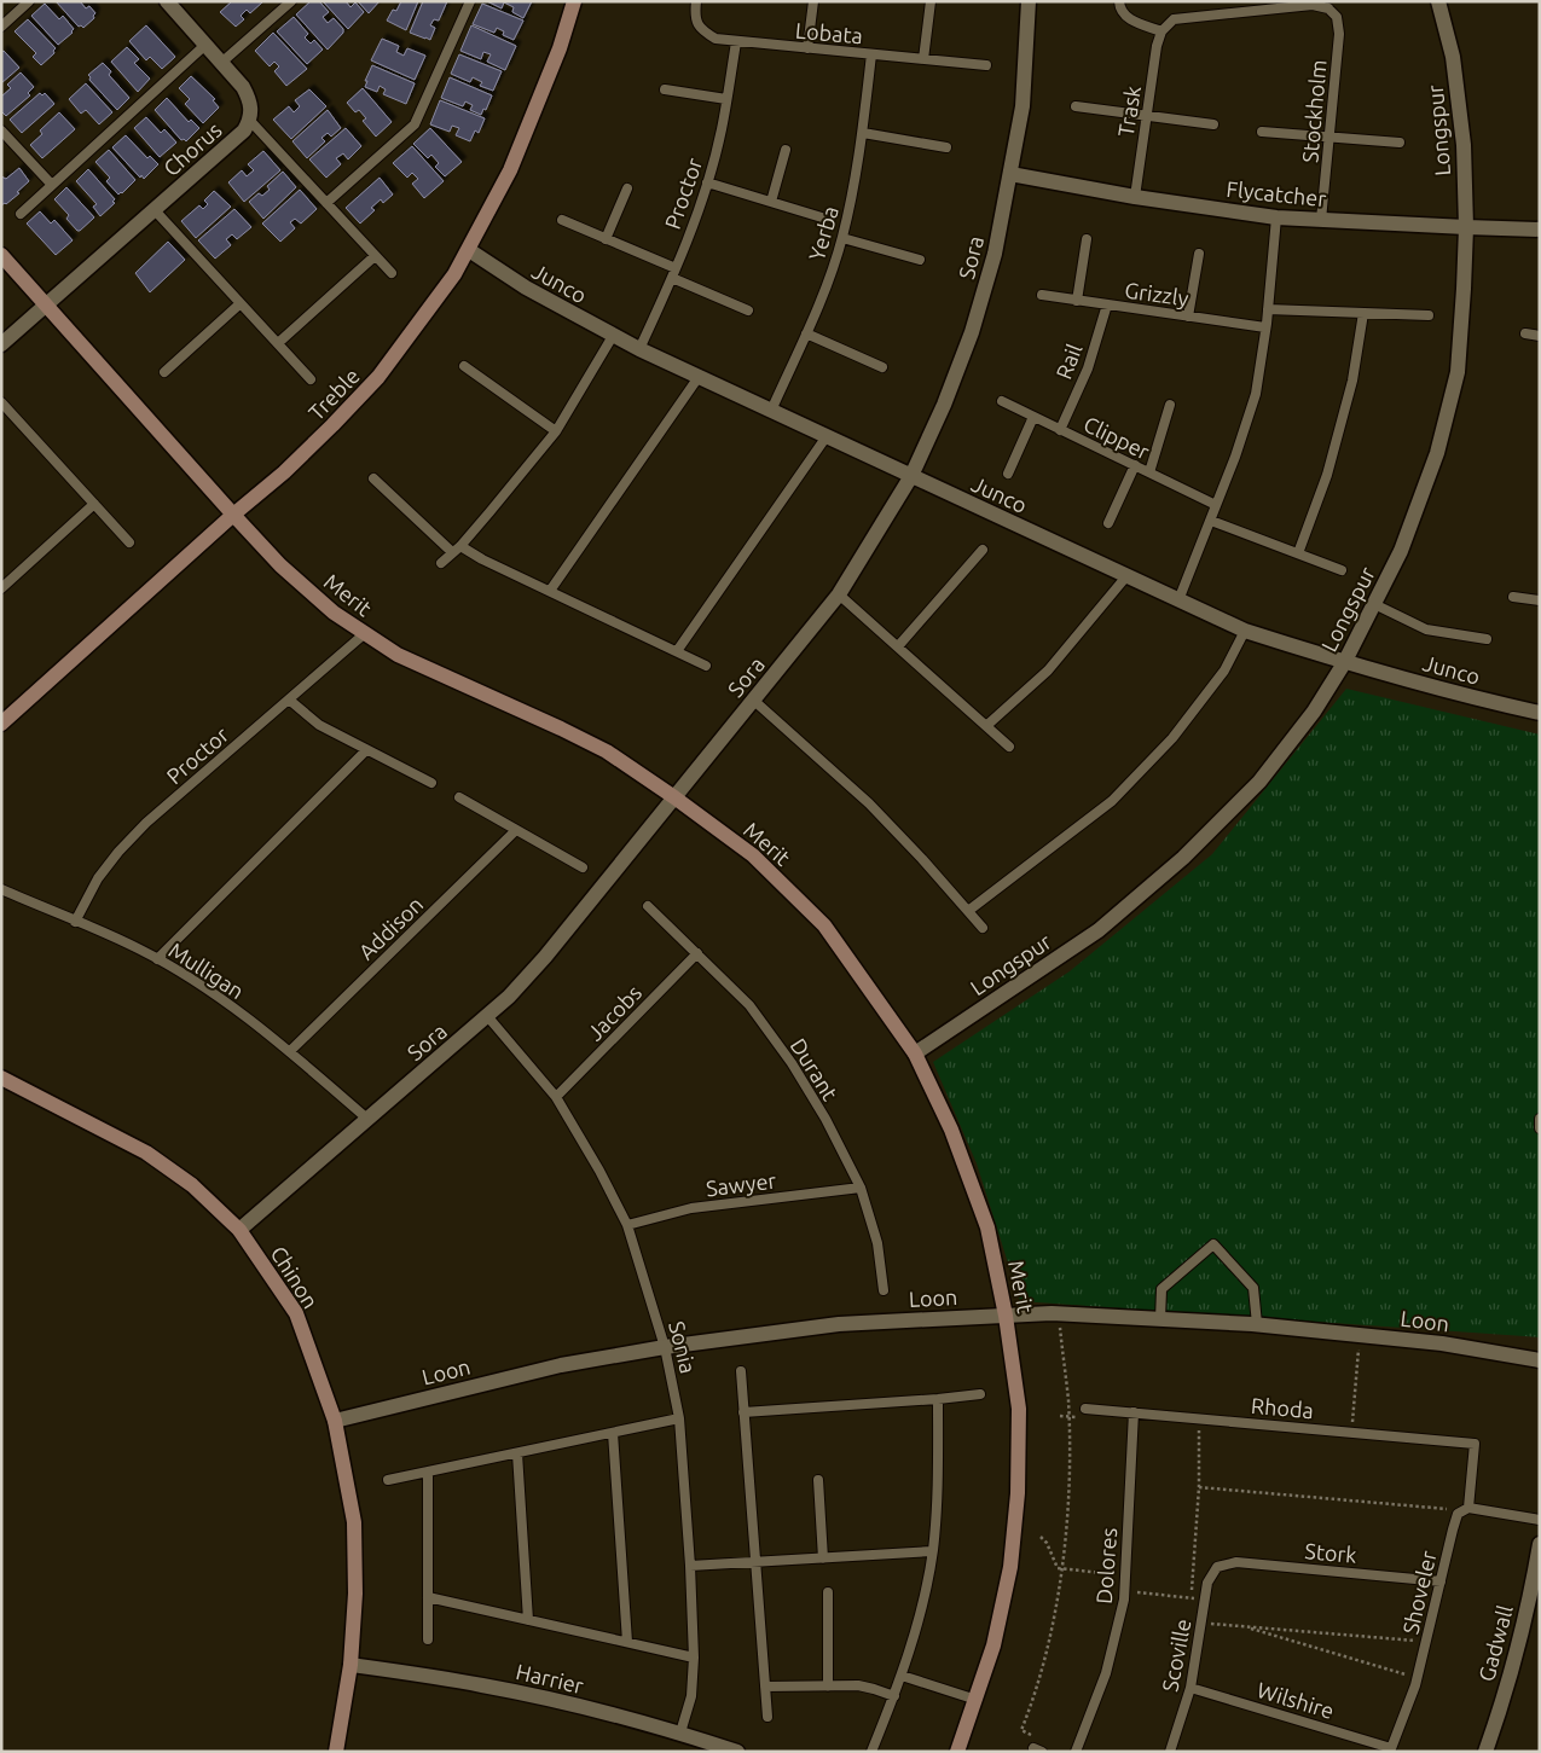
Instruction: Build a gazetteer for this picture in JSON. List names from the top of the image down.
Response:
{
  "streets": {
    "street": [
      "Longspur",
      "Chorus",
      "Flycatcher",
      "Sora",
      "Junco",
      "Treble",
      "Merit",
      "Chinon",
      "Loon",
      "Gadwall",
      "Harrier"
    ],
    "lane": [
      "Lobata",
      "Trask",
      "Stockholm",
      "Proctor",
      "Yerba",
      "Grizzly",
      "Rail",
      "Clipper",
      "Addison",
      "Mulligan",
      "Jacobs",
      "Durant",
      "Sawyer",
      "Sonia",
      "Rhoda",
      "Stork",
      "Dolores",
      "Shoveler",
      "Scoville",
      "Wilshire"
    ]
  },
  "crossings": [
    ["Lobata", "Proctor"],
    ["Lobata", "Yerba"],
    ["Trask", "Flycatcher"],
    ["Stockholm", "Flycatcher"],
    ["Longspur", "Flycatcher"],
    ["Longspur", "Junco"],
    ["Longspur", "Merit"],
    ["Chorus", "Merit"],
    ["Proctor", "Junco"],
    ["Proctor", "Merit"],
    ["Proctor", "Mulligan"],
    ["Flycatcher", "Sora"],
    ["Yerba", "Junco"],
    ["Sora", "Junco"],
    ["Sora", "Merit"],
    ["Sora", "Mulligan"],
    ["Sora", "Chinon"],
    ["Sora", "Sonia"],
    ["Junco", "Treble"],
    ["Grizzly", "Rail"],
    ["Rail", "Clipper"],
    ["Treble", "Merit"],
    ["Merit", "Loon"],
    ["Addison", "Mulligan"],
    ["Jacobs", "Durant"],
    ["Jacobs", "Sonia"],
    ["Durant", "Sawyer"],
    ["Sawyer", "Sonia"],
    ["Chinon", "Loon"],
    ["Chinon", "Harrier"],
    ["Loon", "Sonia"],
    ["Sonia", "Harrier"],
    ["Rhoda", "Dolores"],
    ["Rhoda", "Shoveler"],
    ["Stork", "Shoveler"],
    ["Stork", "Scoville"],
    ["Shoveler", "Wilshire"],
    ["Scoville", "Wilshire"]
  ]
}
